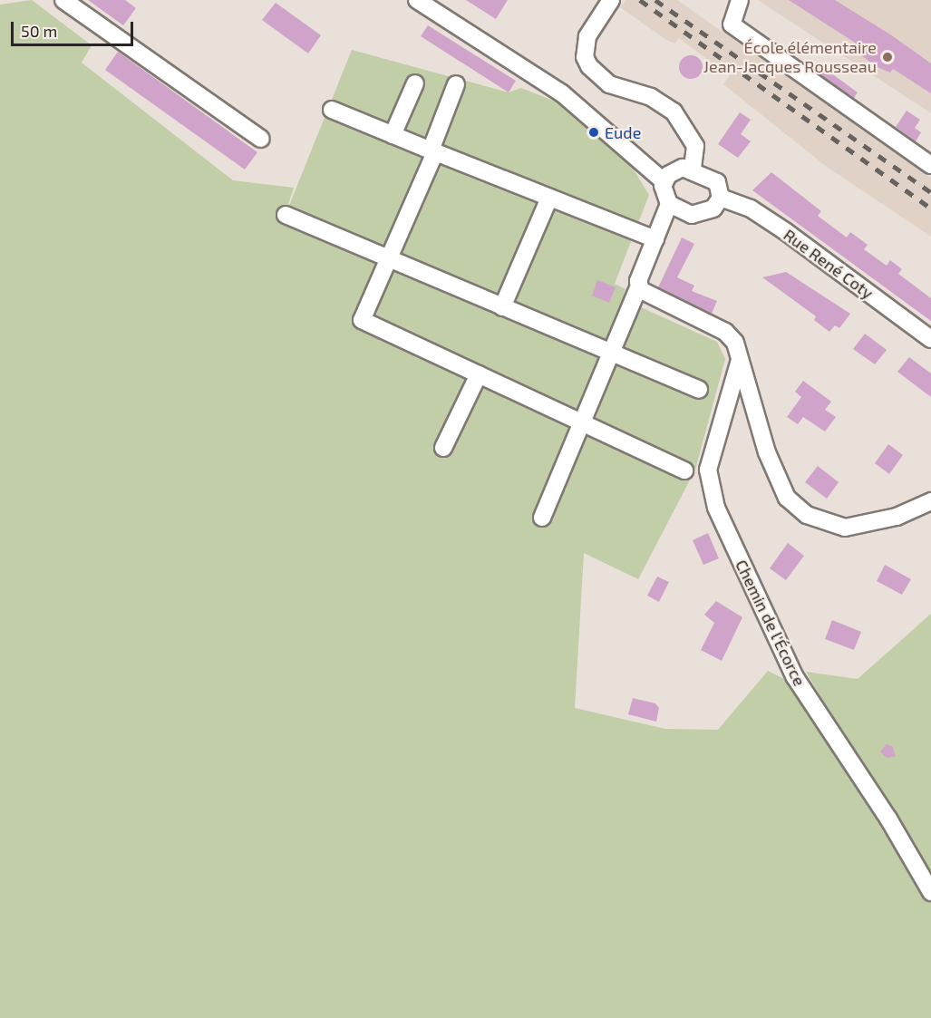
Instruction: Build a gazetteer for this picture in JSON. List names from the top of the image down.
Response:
{
  "streets": {
    "street": ["Rue René Coty", "Chemin de l'Écorce"]
  },
  "places": ["École élémentaire Jean-Jacques Rousseau", "Eude"],
  "scale_bar": "50 m"
}
